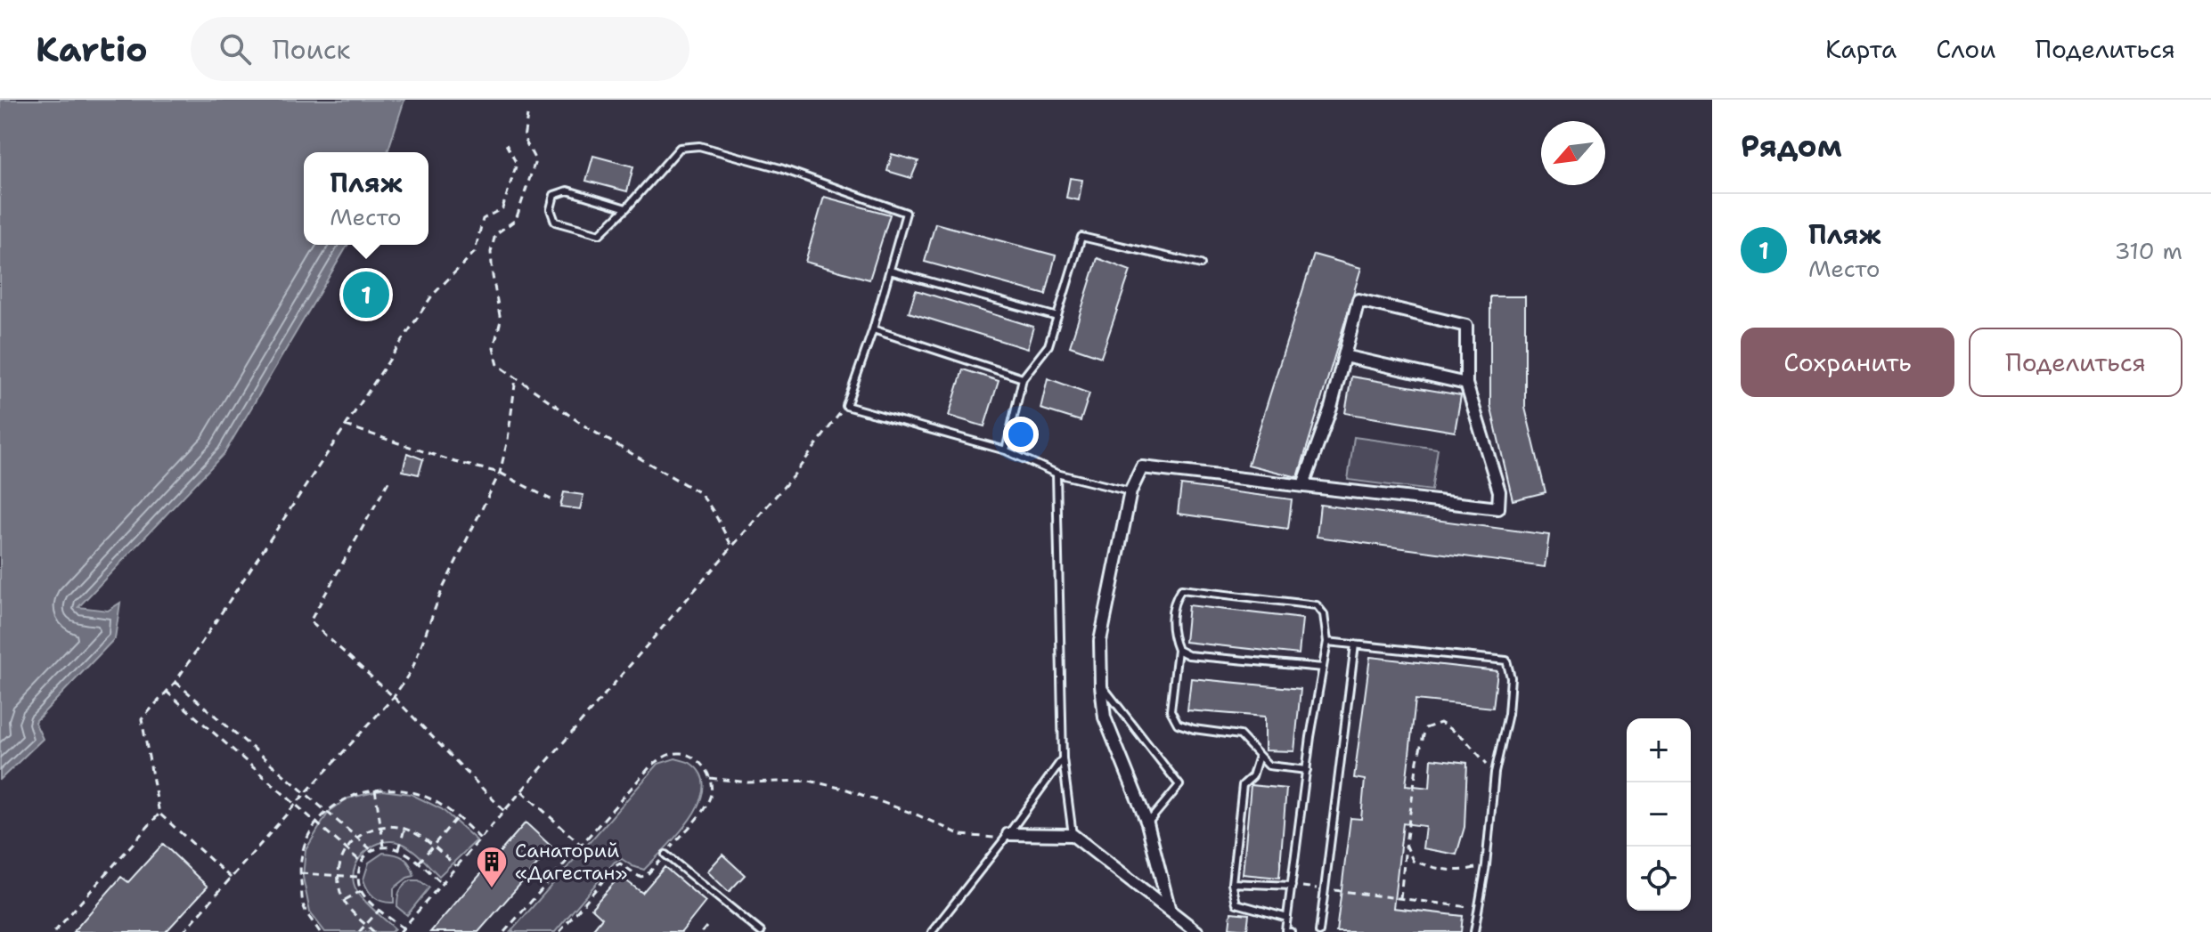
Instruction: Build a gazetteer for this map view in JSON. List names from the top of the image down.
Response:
{
  "places": {
    "building": ["Санаторий «Дагестан»"]
  },
  "north": "bottom left",
  "page": {
    "header": "Kartio",
    "search": "Поиск",
    "nav": ["Карта", "Слои", "Поделиться"],
    "heading": "Рядом",
    "popup": ["Пляж", "Место"],
    "list": [
      {
        "mark": "1",
        "name": "Пляж",
        "note": "Место",
        "value": "310 m"
      }
    ],
    "pins": "1",
    "buttons": ["Сохранить", "Поделиться"],
    "map_buttons": ["+", "−"]
  }
}
